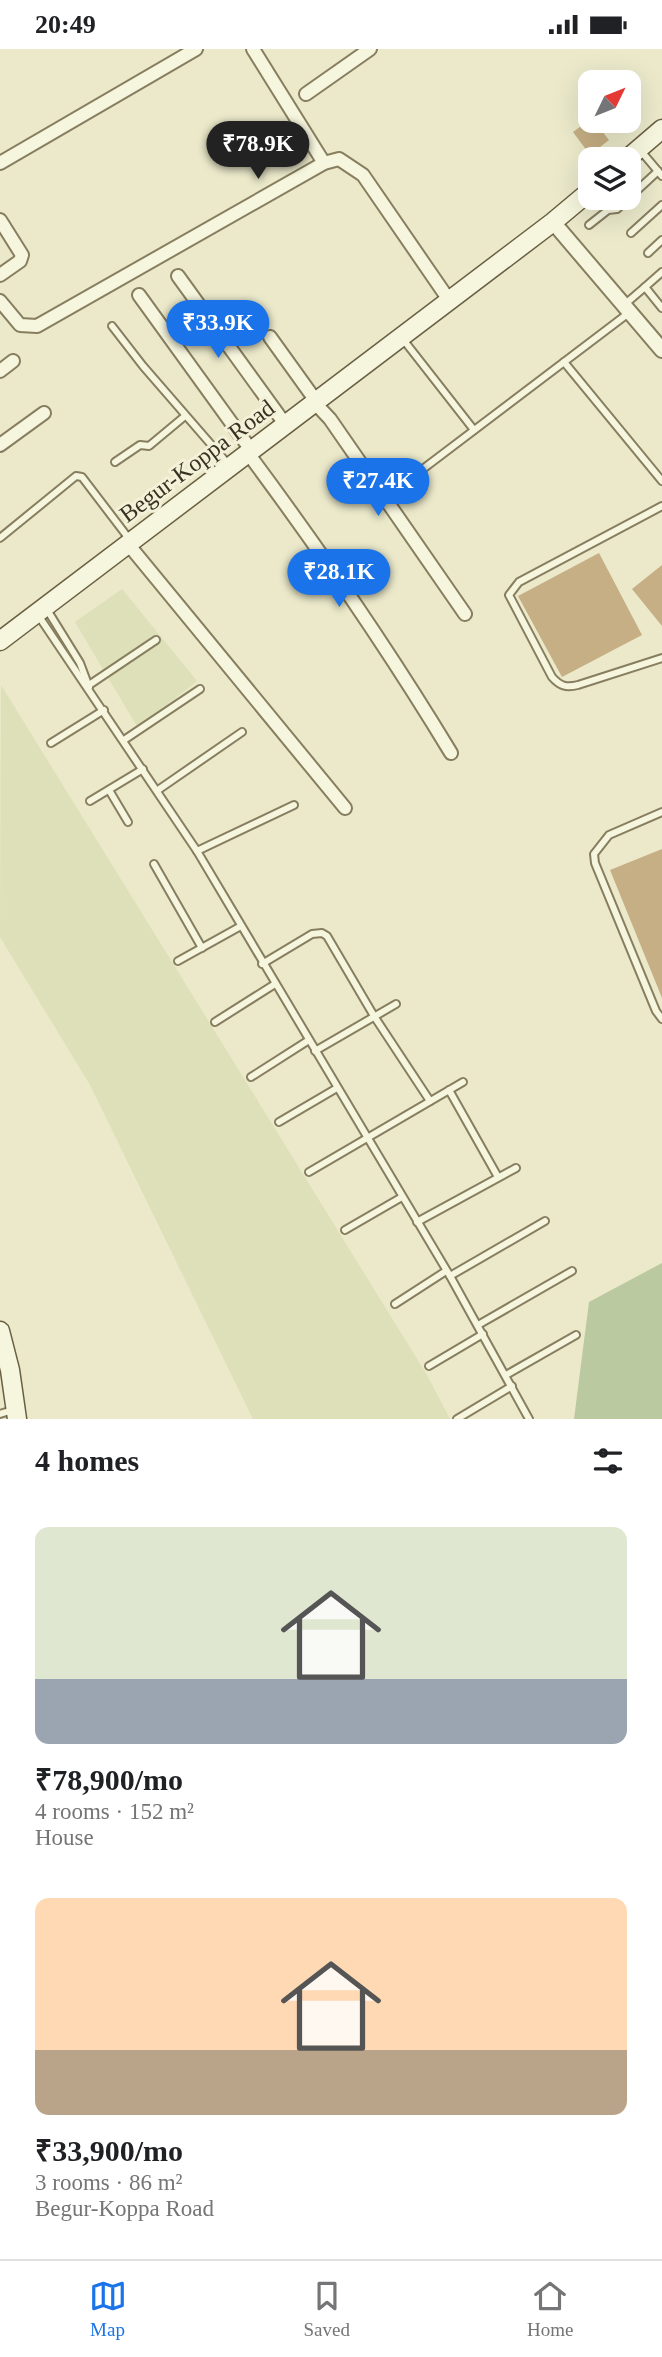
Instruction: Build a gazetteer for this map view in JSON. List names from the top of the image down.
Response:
{
  "streets": {
    "main road": ["Begur-Koppa Road"]
  },
  "north": "top right",
  "page": {
    "status": "20:49",
    "price": [
      "₹78.9K",
      "₹33.9K",
      "₹27.4K",
      "₹28.1K"
    ],
    "heading": "4 homes",
    "list": [
      {
        "name": "₹78,900/mo",
        "note": "4 rooms · 152 m² · House"
      },
      {
        "name": "₹33,900/mo",
        "note": "3 rooms · 86 m² · Begur-Koppa Road"
      }
    ],
    "tabs": ["Map", "Saved", "Home"]
  }
}
